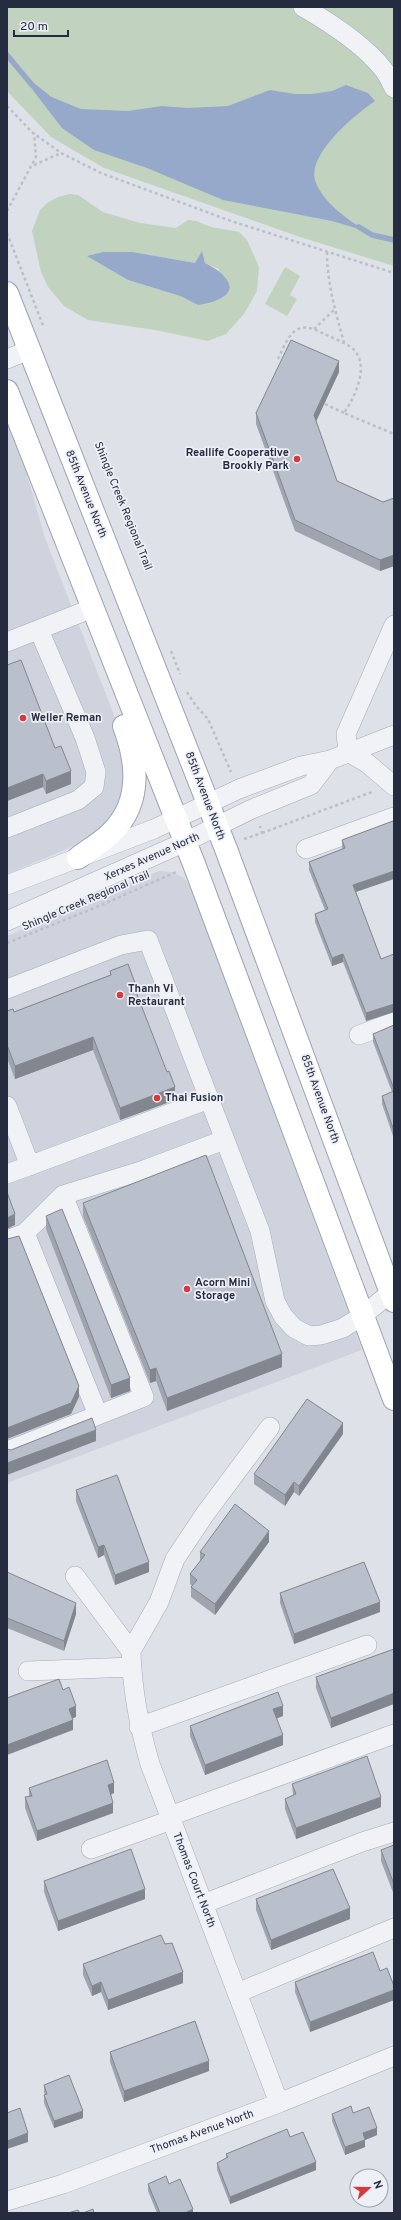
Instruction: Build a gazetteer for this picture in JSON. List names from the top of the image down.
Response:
{
  "streets": {
    "main road": ["85th Avenue North"],
    "street": ["Xerxes Avenue North", "Thomas Court North", "Thomas Avenue North"],
    "path": ["Shingle Creek Regional Trail"]
  },
  "crossings": [
    ["85th Avenue North", "Xerxes Avenue North"],
    ["Thomas Court North", "Thomas Avenue North"]
  ],
  "places": [
    "Reallife Cooperative Brookly Park",
    "Weller Reman",
    "Thanh Vi Restaurant",
    "Thai Fusion",
    "Acorn Mini Storage"
  ],
  "scale_bar": "20 m",
  "north": "right"
}
